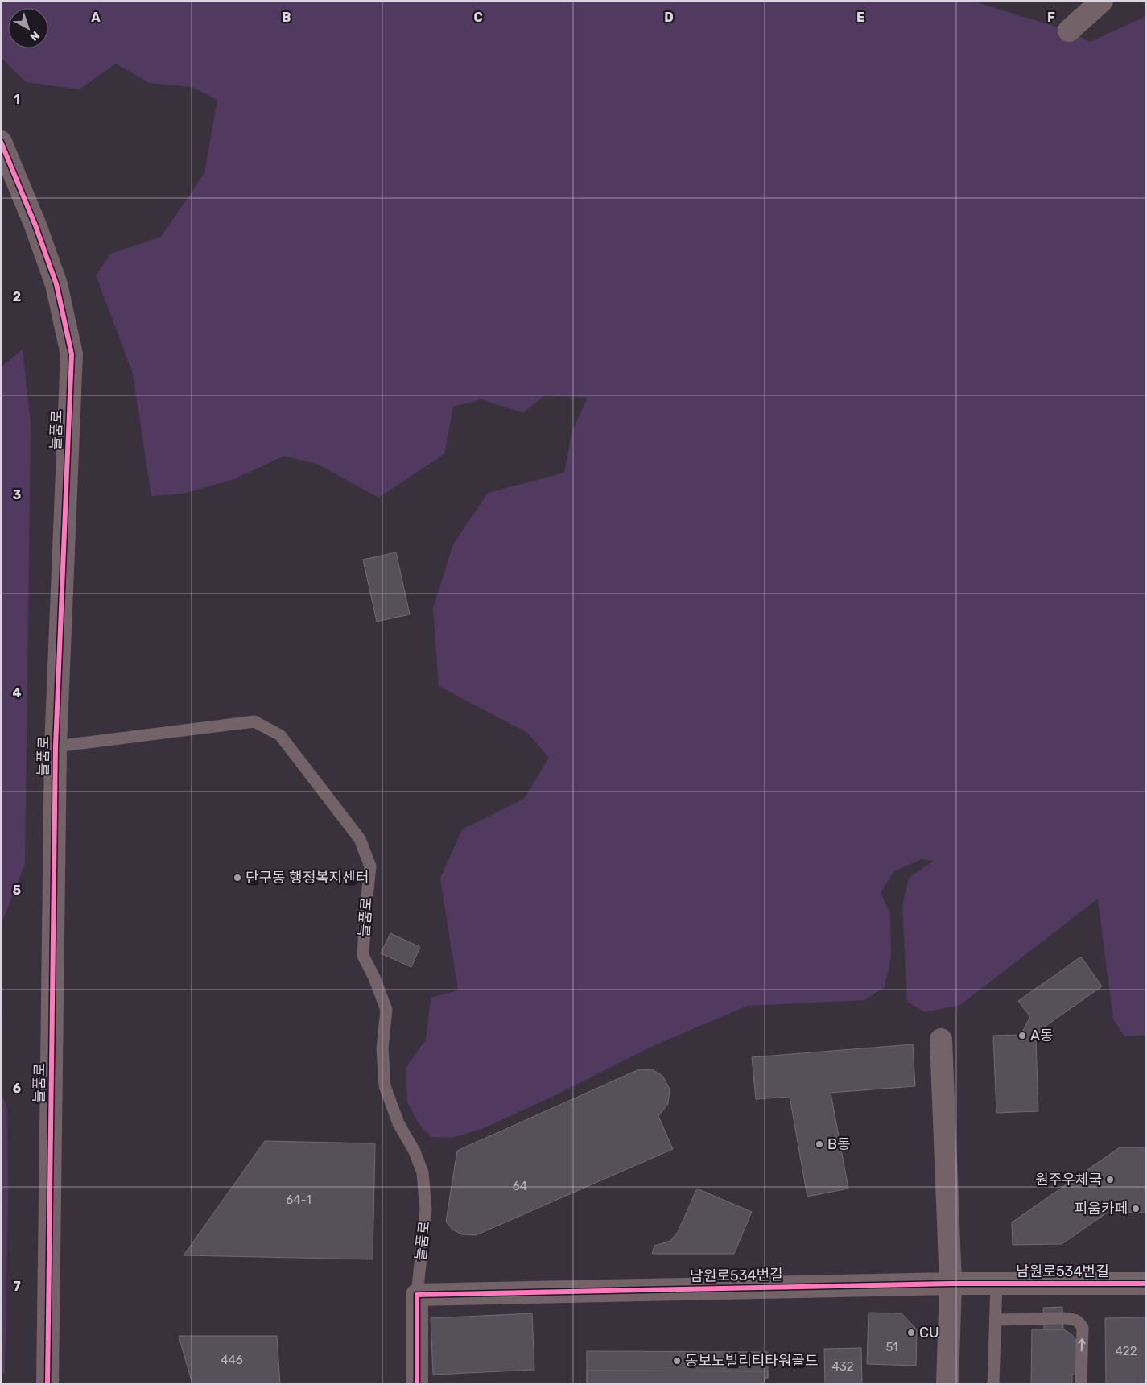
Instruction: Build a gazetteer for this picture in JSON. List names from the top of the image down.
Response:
{
  "streets": {
    "street": ["늘품로", "남원로534번길"]
  },
  "crossings": [
    ["늘품로", "남원로534번길"]
  ],
  "places": [
    "단구동 행정복지센터",
    "A동",
    "B동",
    "원주우체국",
    "피움카페",
    "CU",
    "동보노빌리티타워골드"
  ],
  "house_numbers": [
    "64",
    "64-1",
    "51",
    "422",
    "446",
    "432"
  ],
  "north": "bottom right",
  "grid": {
    "columns": [
      "A",
      "B",
      "C",
      "D",
      "E",
      "F"
    ],
    "rows": [
      "1",
      "2",
      "3",
      "4",
      "5",
      "6",
      "7"
    ]
  }
}
